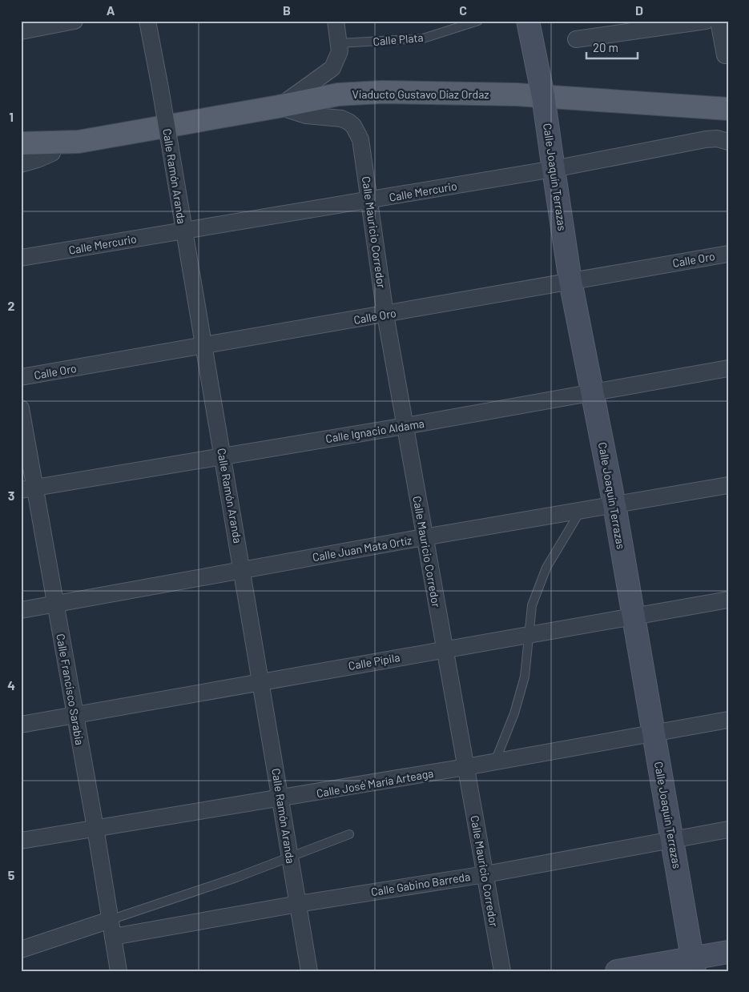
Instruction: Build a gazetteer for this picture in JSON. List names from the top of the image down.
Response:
{
  "streets": {
    "main road": ["Viaducto Gustavo Díaz Ordaz"],
    "street": [
      "Calle Ramón Aranda",
      "Calle Joaquín Terrazas",
      "Calle Mercurio",
      "Calle Mauricio Corredor",
      "Calle Oro",
      "Calle Ignacio Aldama",
      "Calle Juan Mata Ortíz",
      "Calle Pípila",
      "Calle Francisco Sarabia",
      "Calle José María Arteaga",
      "Calle Gabino Barreda"
    ],
    "lane": ["Calle Plata"]
  },
  "crossings": [
    ["Viaducto Gustavo Díaz Ordaz", "Calle Mauricio Corredor"],
    ["Calle Ramón Aranda", "Calle Mercurio"],
    ["Calle Ramón Aranda", "Calle Oro"],
    ["Calle Ramón Aranda", "Calle Ignacio Aldama"],
    ["Calle Ramón Aranda", "Calle Juan Mata Ortíz"],
    ["Calle Ramón Aranda", "Calle Pípila"],
    ["Calle Ramón Aranda", "Calle José María Arteaga"],
    ["Calle Ramón Aranda", "Calle Gabino Barreda"],
    ["Calle Joaquín Terrazas", "Calle Mercurio"],
    ["Calle Joaquín Terrazas", "Calle Oro"],
    ["Calle Joaquín Terrazas", "Calle Ignacio Aldama"],
    ["Calle Joaquín Terrazas", "Calle Juan Mata Ortíz"],
    ["Calle Joaquín Terrazas", "Calle Pípila"],
    ["Calle Joaquín Terrazas", "Calle José María Arteaga"],
    ["Calle Joaquín Terrazas", "Calle Gabino Barreda"],
    ["Calle Mercurio", "Calle Mauricio Corredor"],
    ["Calle Mauricio Corredor", "Calle Oro"],
    ["Calle Mauricio Corredor", "Calle Ignacio Aldama"],
    ["Calle Mauricio Corredor", "Calle Juan Mata Ortíz"],
    ["Calle Mauricio Corredor", "Calle Pípila"],
    ["Calle Mauricio Corredor", "Calle José María Arteaga"],
    ["Calle Mauricio Corredor", "Calle Gabino Barreda"],
    ["Calle Ignacio Aldama", "Calle Francisco Sarabia"],
    ["Calle Juan Mata Ortíz", "Calle Francisco Sarabia"],
    ["Calle Pípila", "Calle Francisco Sarabia"],
    ["Calle Francisco Sarabia", "Calle José María Arteaga"],
    ["Calle Francisco Sarabia", "Calle Gabino Barreda"]
  ],
  "scale_bar": "20 m",
  "grid": {
    "columns": [
      "A",
      "B",
      "C",
      "D"
    ],
    "rows": [
      "1",
      "2",
      "3",
      "4",
      "5"
    ]
  }
}
